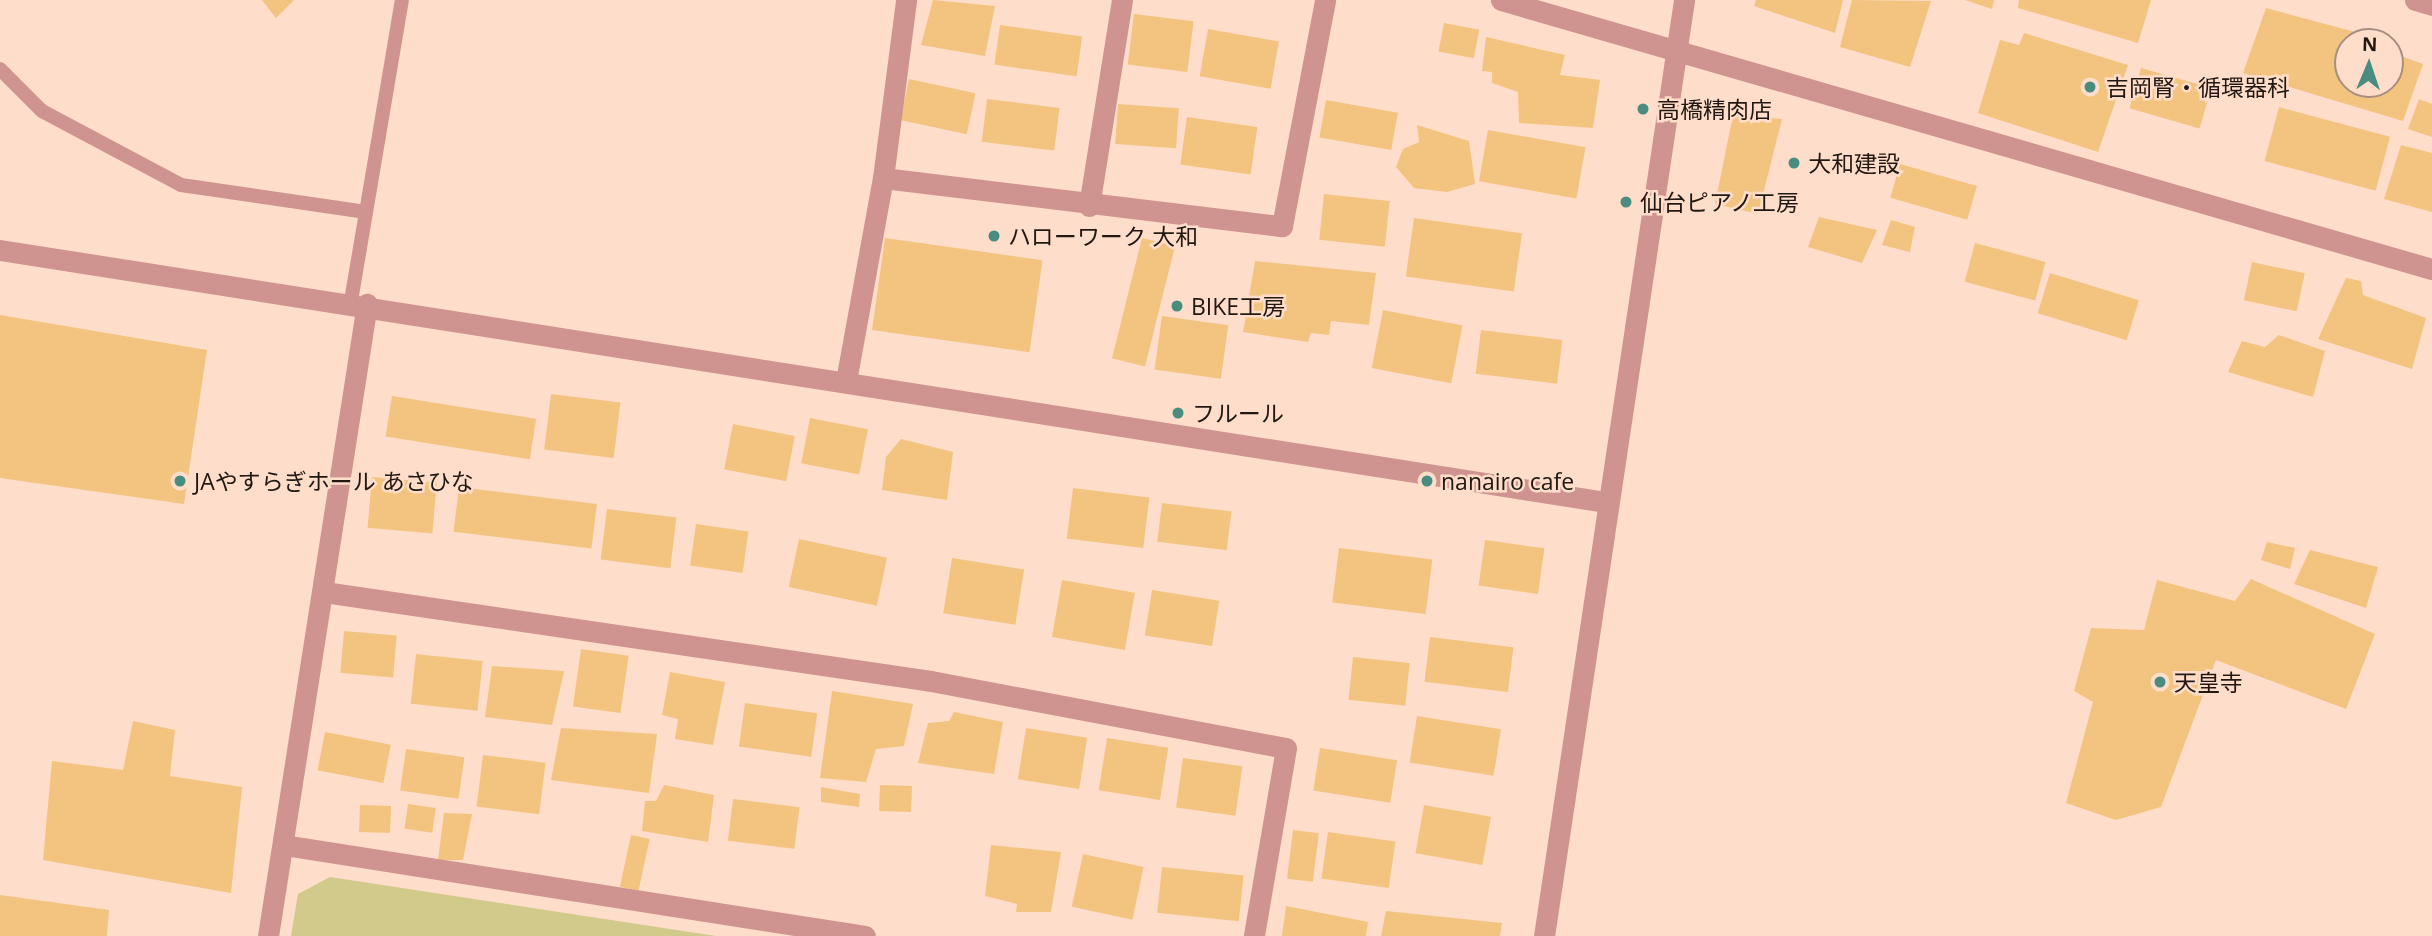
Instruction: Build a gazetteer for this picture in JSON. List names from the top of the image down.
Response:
{
  "places": [
    "吉岡腎・循環器科",
    "高橋精肉店",
    "大和建設",
    "仙台ピアノ工房",
    "ハローワーク 大和",
    "BIKE工房",
    "フルール",
    "JAやすらぎホール あさひな",
    "nanairo cafe",
    "天皇寺"
  ],
  "north": "top"
}
